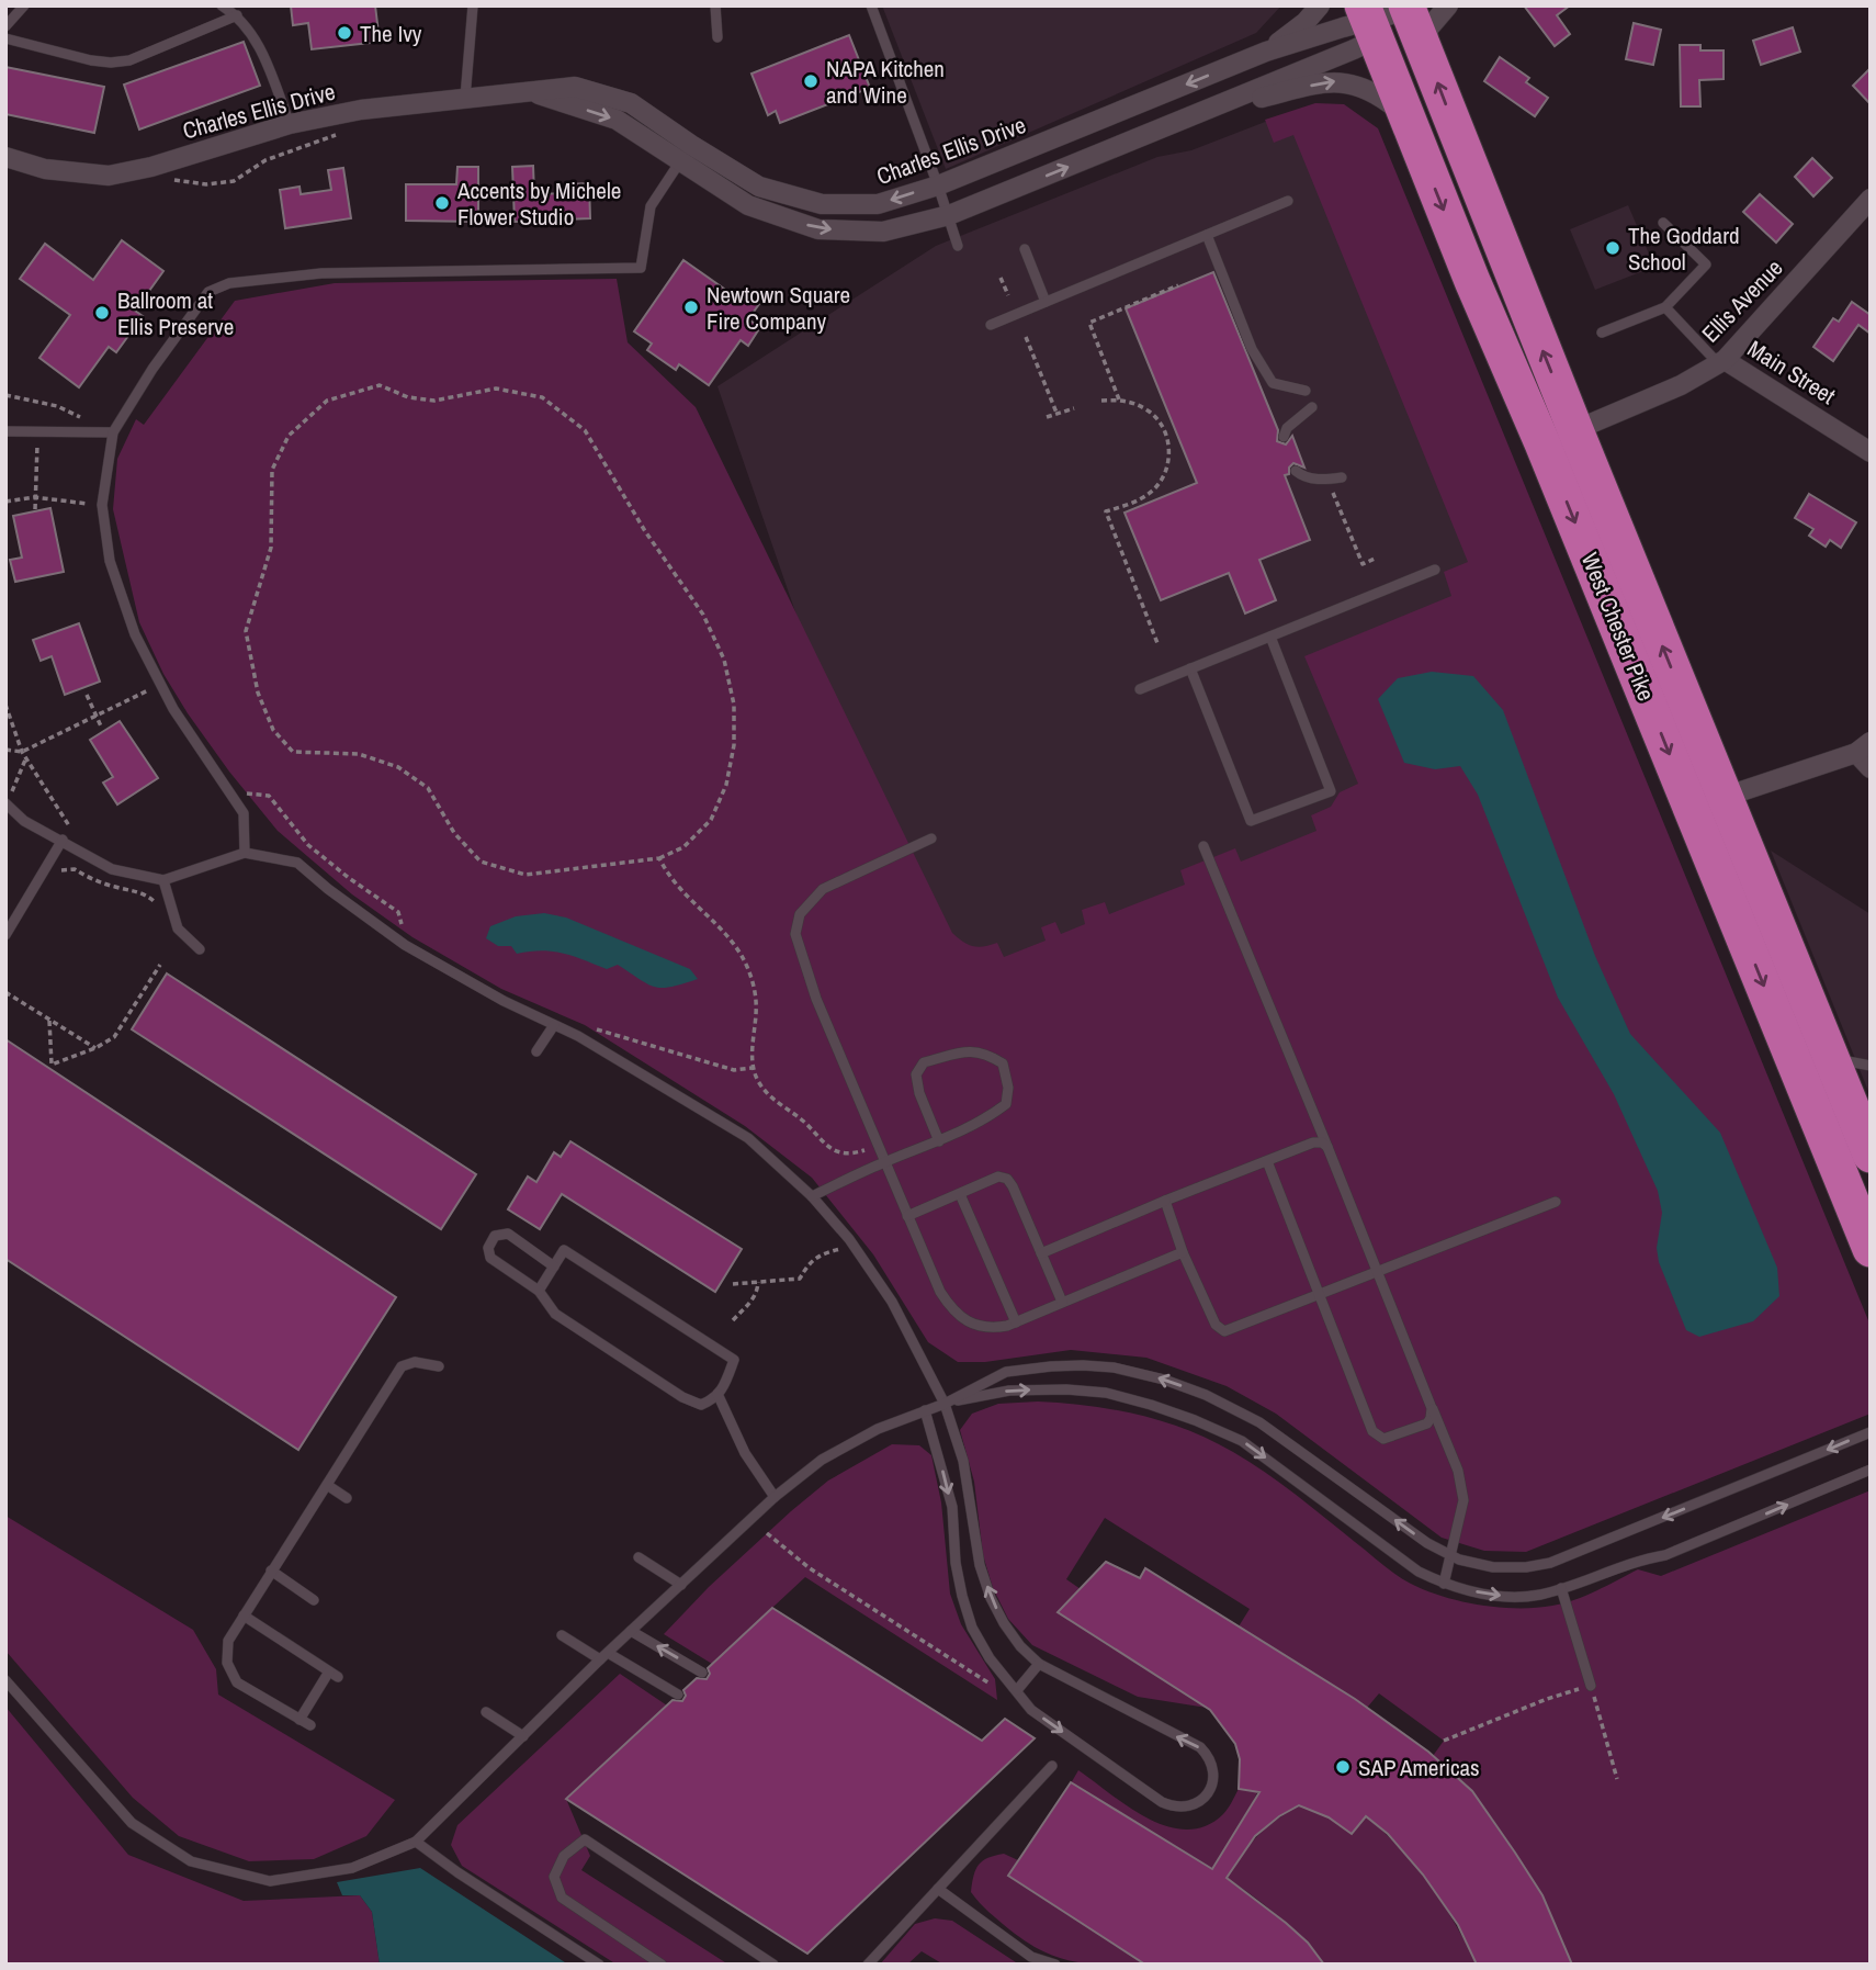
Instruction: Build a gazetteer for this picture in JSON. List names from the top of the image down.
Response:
{
  "streets": {
    "highway": ["West Chester Pike"],
    "street": ["Charles Ellis Drive", "Ellis Avenue", "Main Street"]
  },
  "crossings": [
    ["Charles Ellis Drive", "West Chester Pike"],
    ["Ellis Avenue", "Main Street"],
    ["Ellis Avenue", "West Chester Pike"]
  ],
  "places": [
    "The Ivy",
    "NAPA Kitchen and Wine",
    "Accents by Michele Flower Studio",
    "The Goddard School",
    "Newtown Square Fire Company",
    "Ballroom at Ellis Preserve",
    "SAP Americas"
  ]
}
